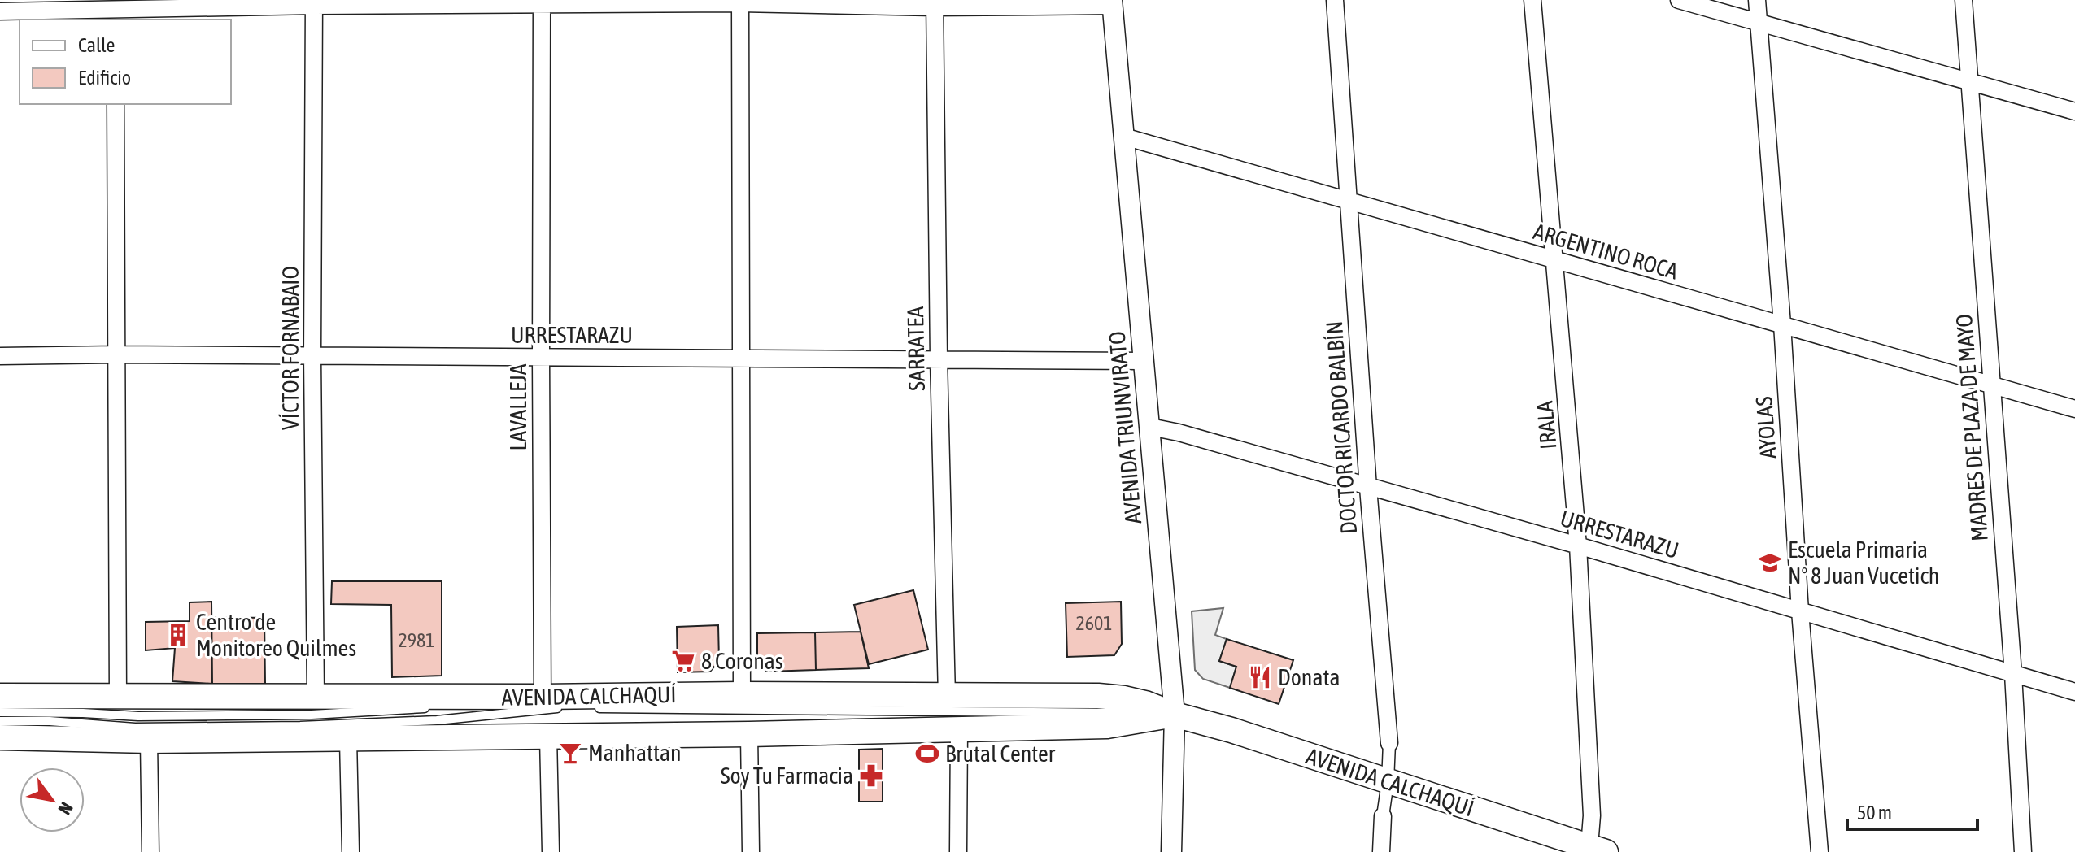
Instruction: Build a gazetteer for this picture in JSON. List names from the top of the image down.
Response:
{
  "streets": {
    "main road": ["AVENIDA CALCHAQUÍ"],
    "street": [
      "ARGENTINO ROCA",
      "URRESTARAZU",
      "VÍCTOR FORNABAIO",
      "SARRATEA",
      "LAVALLEJA",
      "IRALA",
      "AVENIDA TRIUNVIRATO",
      "DOCTOR RICARDO BALBÍN",
      "AYOLAS",
      "MADRES DE PLAZA DE MAYO"
    ]
  },
  "crossings": [
    ["ARGENTINO ROCA", "IRALA"],
    ["ARGENTINO ROCA", "AVENIDA TRIUNVIRATO"],
    ["ARGENTINO ROCA", "DOCTOR RICARDO BALBÍN"],
    ["ARGENTINO ROCA", "AYOLAS"],
    ["ARGENTINO ROCA", "MADRES DE PLAZA DE MAYO"],
    ["URRESTARAZU", "VÍCTOR FORNABAIO"],
    ["URRESTARAZU", "SARRATEA"],
    ["URRESTARAZU", "LAVALLEJA"],
    ["URRESTARAZU", "IRALA"],
    ["URRESTARAZU", "AVENIDA TRIUNVIRATO"],
    ["URRESTARAZU", "DOCTOR RICARDO BALBÍN"],
    ["URRESTARAZU", "AYOLAS"],
    ["URRESTARAZU", "MADRES DE PLAZA DE MAYO"],
    ["VÍCTOR FORNABAIO", "AVENIDA CALCHAQUÍ"],
    ["SARRATEA", "AVENIDA CALCHAQUÍ"],
    ["LAVALLEJA", "AVENIDA CALCHAQUÍ"],
    ["IRALA", "AVENIDA CALCHAQUÍ"],
    ["AVENIDA TRIUNVIRATO", "AVENIDA CALCHAQUÍ"],
    ["DOCTOR RICARDO BALBÍN", "AVENIDA CALCHAQUÍ"]
  ],
  "places": {
    "school or university": ["Escuela Primaria N° 8 Juan Vucetich"],
    "building": ["Centro de Monitoreo Quilmes"],
    "supermarket": ["8 Coronas"],
    "restaurant": ["Donata"],
    "bar": ["Manhattan"],
    "sports": ["Brutal Center"],
    "pharmacy": ["Soy Tu Farmacia"]
  },
  "house_numbers": ["2601", "2981"],
  "legend": ["Calle", "Edificio"],
  "scale_bar": "50 m",
  "north": "bottom right"
}
